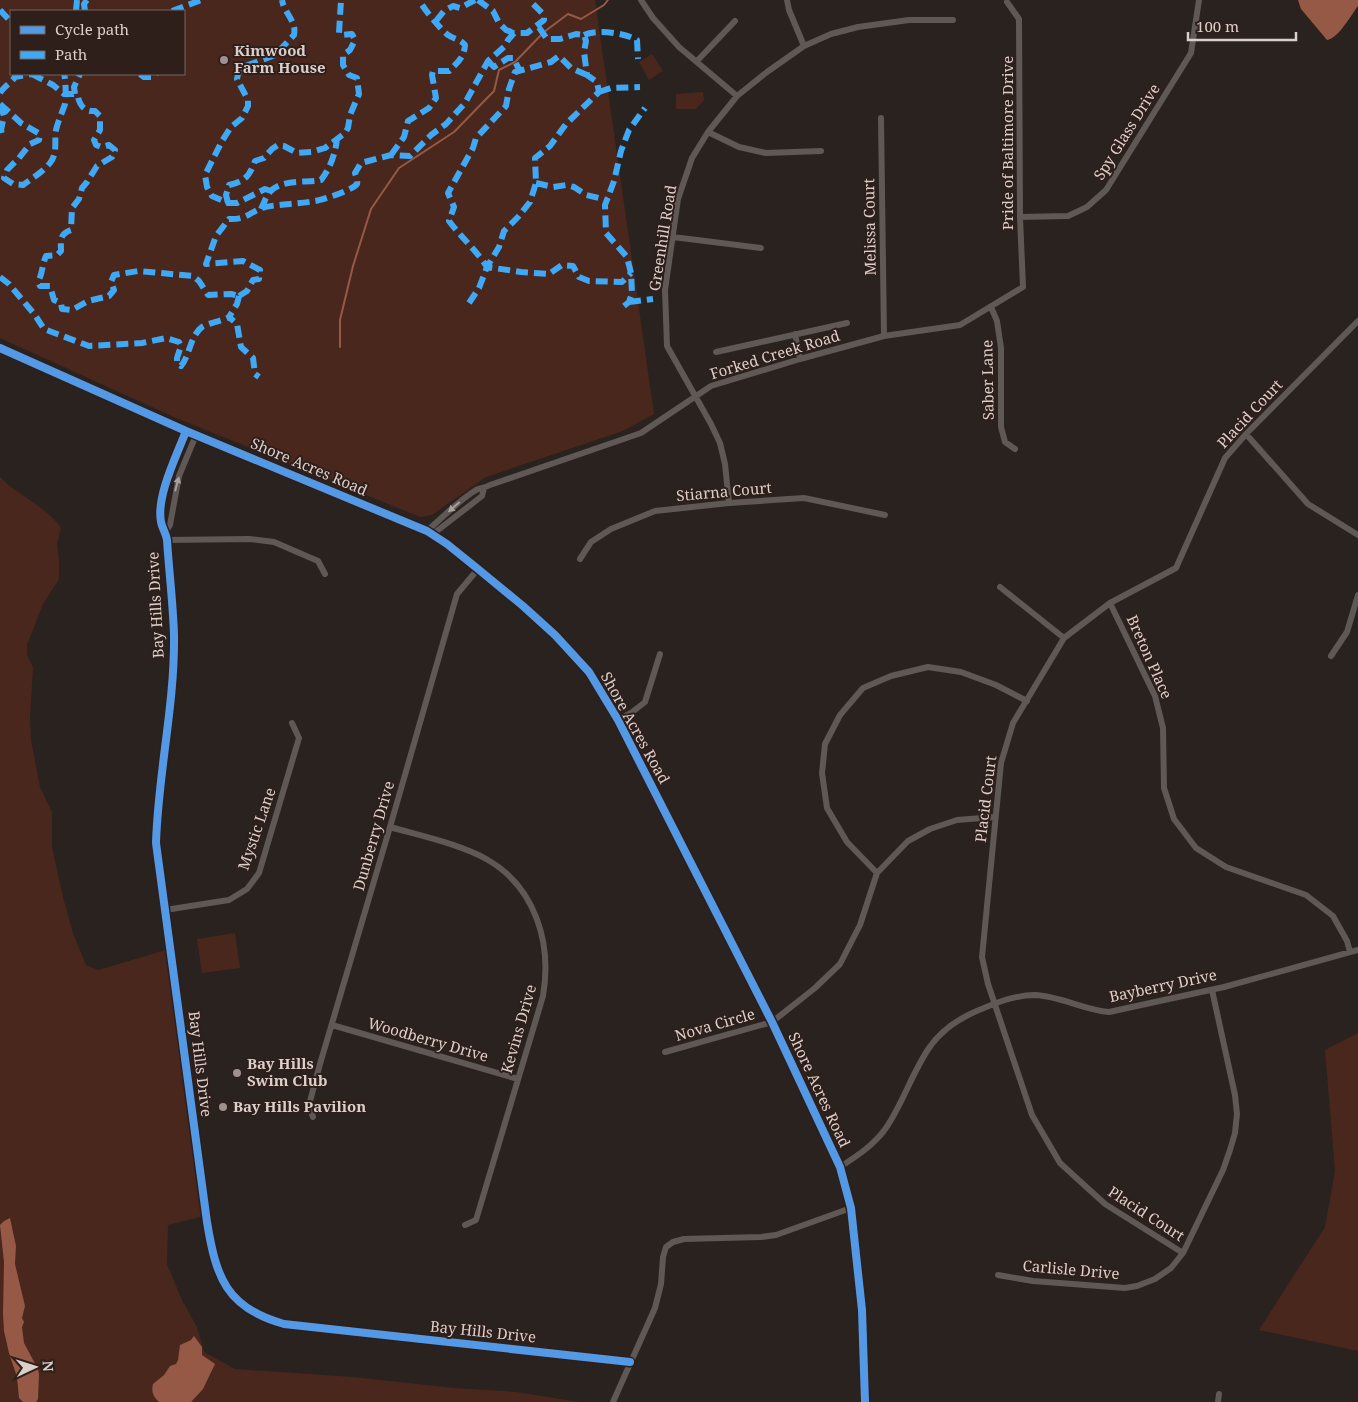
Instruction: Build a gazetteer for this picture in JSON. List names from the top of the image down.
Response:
{
  "streets": {
    "street": [
      "Spy Glass Drive",
      "Pride of Baltimore Drive",
      "Melissa Court",
      "Greenhill Road",
      "Forked Creek Road",
      "Saber Lane",
      "Placid Court",
      "Shore Acres Road",
      "Stiarna Court",
      "Bay Hills Drive",
      "Breton Place",
      "Mystic Lane",
      "Dunberry Drive",
      "Bayberry Drive",
      "Nova Circle",
      "Kevins Drive",
      "Woodberry Drive",
      "Carlisle Drive"
    ]
  },
  "crossings": [
    ["Spy Glass Drive", "Pride of Baltimore Drive"],
    ["Pride of Baltimore Drive", "Forked Creek Road"],
    ["Melissa Court", "Forked Creek Road"],
    ["Greenhill Road", "Forked Creek Road"],
    ["Greenhill Road", "Stiarna Court"],
    ["Forked Creek Road", "Saber Lane"],
    ["Forked Creek Road", "Shore Acres Road"],
    ["Placid Court", "Breton Place"],
    ["Placid Court", "Bayberry Drive"],
    ["Placid Court", "Carlisle Drive"],
    ["Shore Acres Road", "Bay Hills Drive"],
    ["Shore Acres Road", "Dunberry Drive"],
    ["Shore Acres Road", "Bayberry Drive"],
    ["Shore Acres Road", "Nova Circle"],
    ["Bay Hills Drive", "Mystic Lane"],
    ["Breton Place", "Bayberry Drive"],
    ["Dunberry Drive", "Kevins Drive"],
    ["Dunberry Drive", "Woodberry Drive"],
    ["Bayberry Drive", "Carlisle Drive"],
    ["Kevins Drive", "Woodberry Drive"]
  ],
  "places": ["Kimwood Farm House", "Bay Hills Swim Club", "Bay Hills Pavilion"],
  "legend": ["Cycle path", "Path"],
  "scale_bar": "100 m",
  "north": "right"
}
